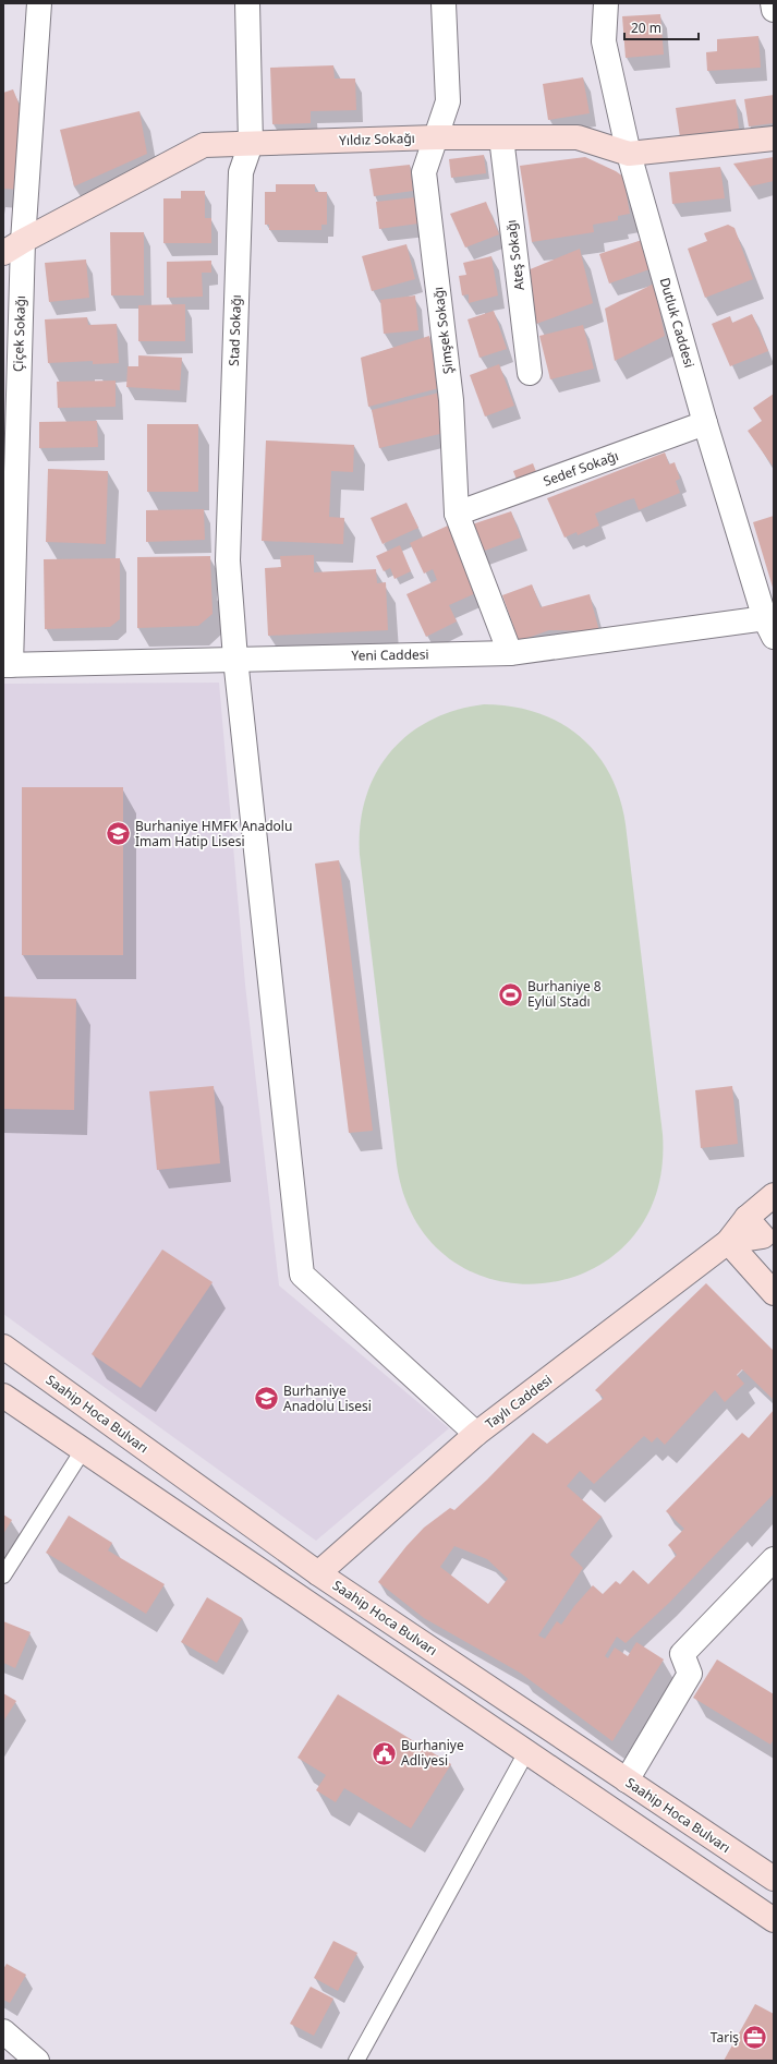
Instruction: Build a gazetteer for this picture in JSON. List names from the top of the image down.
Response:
{
  "streets": {
    "main road": ["Yıldız Sokağı", "Taylı Caddesi", "Saahip Hoca Bulvarı"],
    "street": [
      "Ateş Sokağı",
      "Dutluk Caddesi",
      "Stad Sokağı",
      "Şimşek Sokağı",
      "Çiçek Sokağı",
      "Sedef Sokağı",
      "Yeni Caddesi"
    ]
  },
  "crossings": [
    ["Yıldız Sokağı", "Ateş Sokağı"],
    ["Yıldız Sokağı", "Dutluk Caddesi"],
    ["Yıldız Sokağı", "Stad Sokağı"],
    ["Yıldız Sokağı", "Şimşek Sokağı"],
    ["Yıldız Sokağı", "Çiçek Sokağı"],
    ["Dutluk Caddesi", "Sedef Sokağı"],
    ["Dutluk Caddesi", "Yeni Caddesi"],
    ["Stad Sokağı", "Yeni Caddesi"],
    ["Stad Sokağı", "Taylı Caddesi"],
    ["Şimşek Sokağı", "Sedef Sokağı"],
    ["Şimşek Sokağı", "Yeni Caddesi"],
    ["Çiçek Sokağı", "Yeni Caddesi"],
    ["Taylı Caddesi", "Saahip Hoca Bulvarı"]
  ],
  "places": {
    "school or university": ["Burhaniye HMFK Anadolu İmam Hatip Lisesi", "Burhaniye Anadolu Lisesi"],
    "sports": ["Burhaniye 8 Eylül Stadı"],
    "public building": ["Burhaniye Adliyesi"],
    "office": ["Tariş"]
  },
  "scale_bar": "20 m"
}
